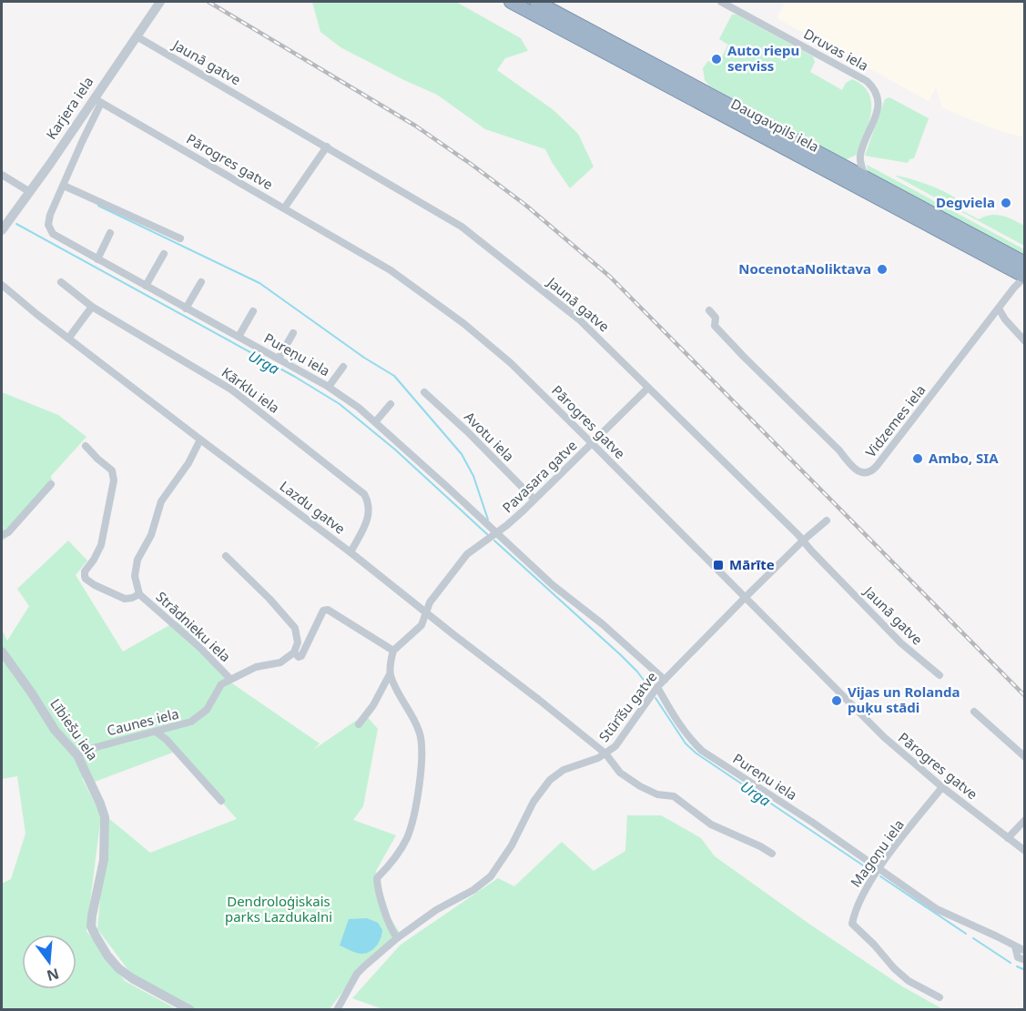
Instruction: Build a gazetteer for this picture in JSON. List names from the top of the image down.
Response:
{
  "streets": {
    "highway": ["Daugavpils iela"],
    "street": [
      "Druvas iela",
      "Jaunā gatve",
      "Karjera iela",
      "Pārogres gatve",
      "Pureņu iela",
      "Kārklu iela",
      "Vidzemes iela",
      "Avotu iela",
      "Pavasara gatve",
      "Lazdu gatve",
      "Strādnieku iela",
      "Stūrīšu gatve",
      "Caunes iela",
      "Lībiešu iela",
      "Magoņu iela"
    ]
  },
  "crossings": [
    ["Jaunā gatve", "Karjera iela"],
    ["Jaunā gatve", "Pavasara gatve"],
    ["Jaunā gatve", "Stūrīšu gatve"],
    ["Karjera iela", "Pārogres gatve"],
    ["Daugavpils iela", "Vidzemes iela"],
    ["Pārogres gatve", "Pavasara gatve"],
    ["Pārogres gatve", "Stūrīšu gatve"],
    ["Pārogres gatve", "Magoņu iela"],
    ["Pureņu iela", "Pavasara gatve"],
    ["Pureņu iela", "Stūrīšu gatve"],
    ["Pureņu iela", "Magoņu iela"],
    ["Kārklu iela", "Lazdu gatve"],
    ["Avotu iela", "Pavasara gatve"],
    ["Pavasara gatve", "Lazdu gatve"],
    ["Lazdu gatve", "Stūrīšu gatve"],
    ["Strādnieku iela", "Caunes iela"],
    ["Caunes iela", "Lībiešu iela"]
  ],
  "water": ["Urga"],
  "parks": ["Dendroloģiskais parks Lazdukalni"],
  "places": {
    "other": [
      "Auto riepu serviss",
      "Degviela",
      "NocenotaNoliktava",
      "Ambo, SIA",
      "Vijas un Rolanda puķu stādi"
    ],
    "transit": ["Mārīte"]
  },
  "north": "bottom"
}
